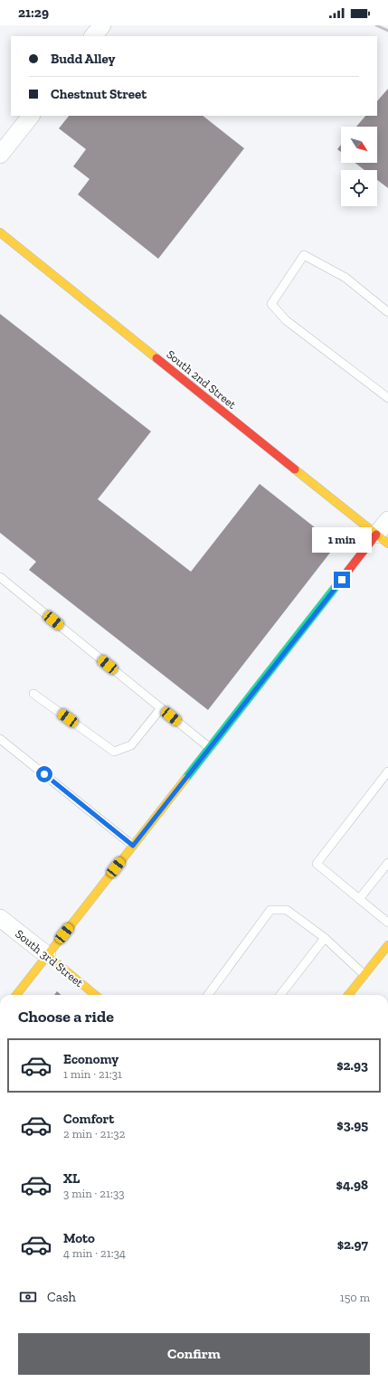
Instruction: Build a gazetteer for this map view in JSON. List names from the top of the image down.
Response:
{
  "streets": {
    "street": ["South 2nd Street", "South 3rd Street"]
  },
  "north": "bottom right",
  "page": {
    "status": "21:29",
    "banner": ["Budd Alley", "Chestnut Street"],
    "bubble": "1 min",
    "heading": "Choose a ride",
    "list": [
      {
        "name": "Economy",
        "note": "1 min · 21:31",
        "value": "$2.93"
      },
      {
        "name": "Comfort",
        "note": "2 min · 21:32",
        "value": "$3.95"
      },
      {
        "name": "XL",
        "note": "3 min · 21:33",
        "value": "$4.98"
      },
      {
        "name": "Moto",
        "note": "4 min · 21:34",
        "value": "$2.97"
      }
    ],
    "pay": ["Cash", "150 m"],
    "buttons": "Confirm"
  }
}
